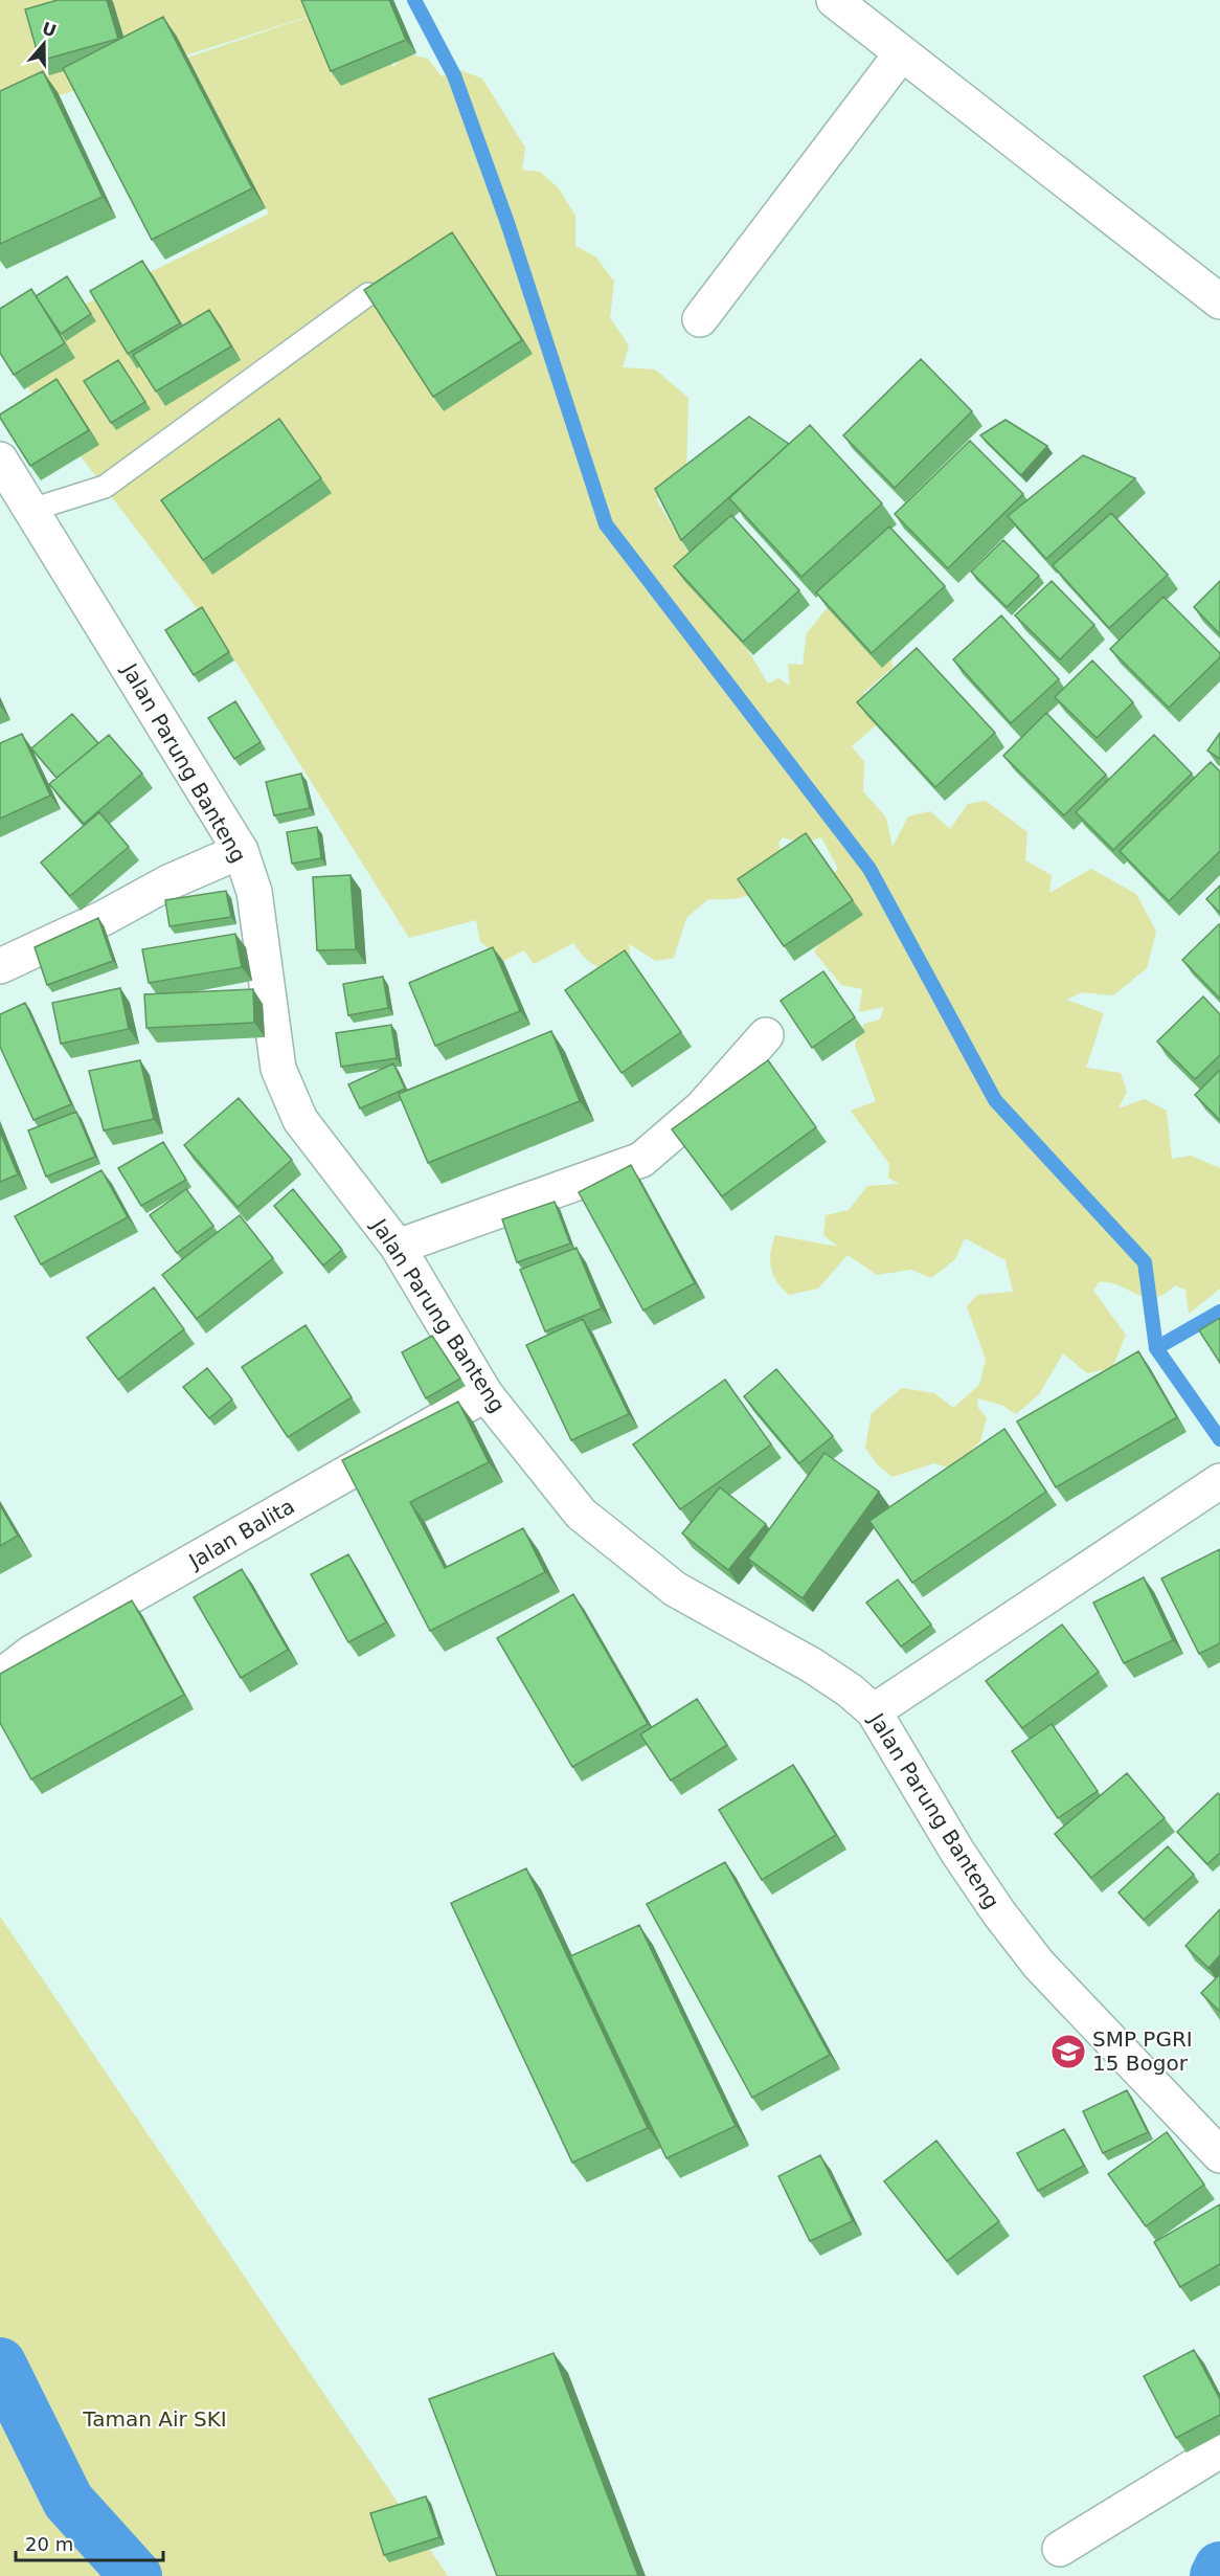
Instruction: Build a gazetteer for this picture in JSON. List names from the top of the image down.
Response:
{
  "streets": {
    "street": ["Jalan Parung Banteng", "Jalan Balita"]
  },
  "crossings": [
    ["Jalan Parung Banteng", "Jalan Balita"]
  ],
  "parks": ["Taman Air SKI"],
  "places": {
    "school or university": ["SMP PGRI 15 Bogor"]
  },
  "scale_bar": "20 m",
  "north": "top"
}
